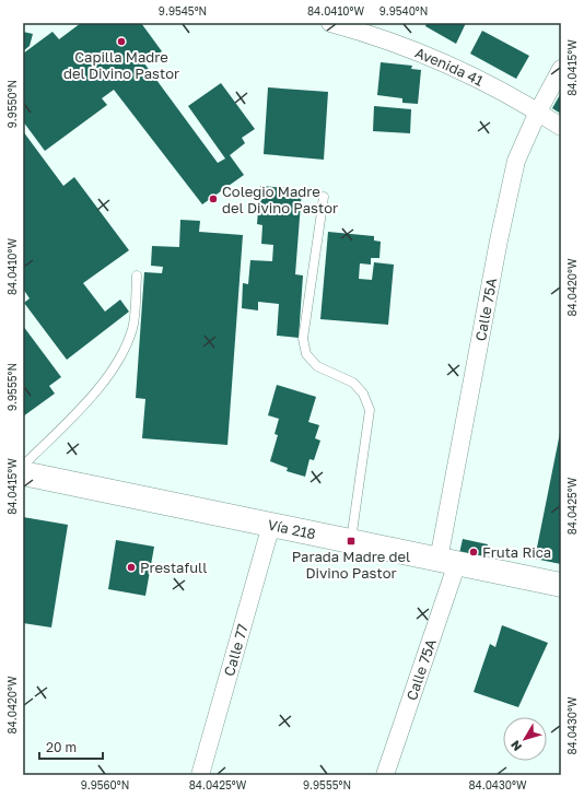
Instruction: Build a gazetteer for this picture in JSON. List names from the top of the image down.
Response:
{
  "streets": {
    "main road": ["Vía 218"],
    "street": ["Avenida 41", "Calle 75A", "Calle 77"]
  },
  "crossings": [
    ["Avenida 41", "Calle 75A"],
    ["Calle 75A", "Vía 218"],
    ["Vía 218", "Calle 77"]
  ],
  "places": {
    "other": [
      "Capilla Madre del Divino Pastor",
      "Colegio Madre del Divino Pastor",
      "Fruta Rica",
      "Prestafull"
    ],
    "transit": ["Parada Madre del Divino Pastor"]
  },
  "scale_bar": "20 m",
  "north": "bottom left",
  "coordinates": [
    "9.9545°N",
    "84.0410°W",
    "9.9540°N",
    "84.0415°W",
    "9.9550°N",
    "84.0420°W",
    "9.9555°N",
    "84.0425°W",
    "84.0430°W",
    "9.9560°N"
  ]
}
